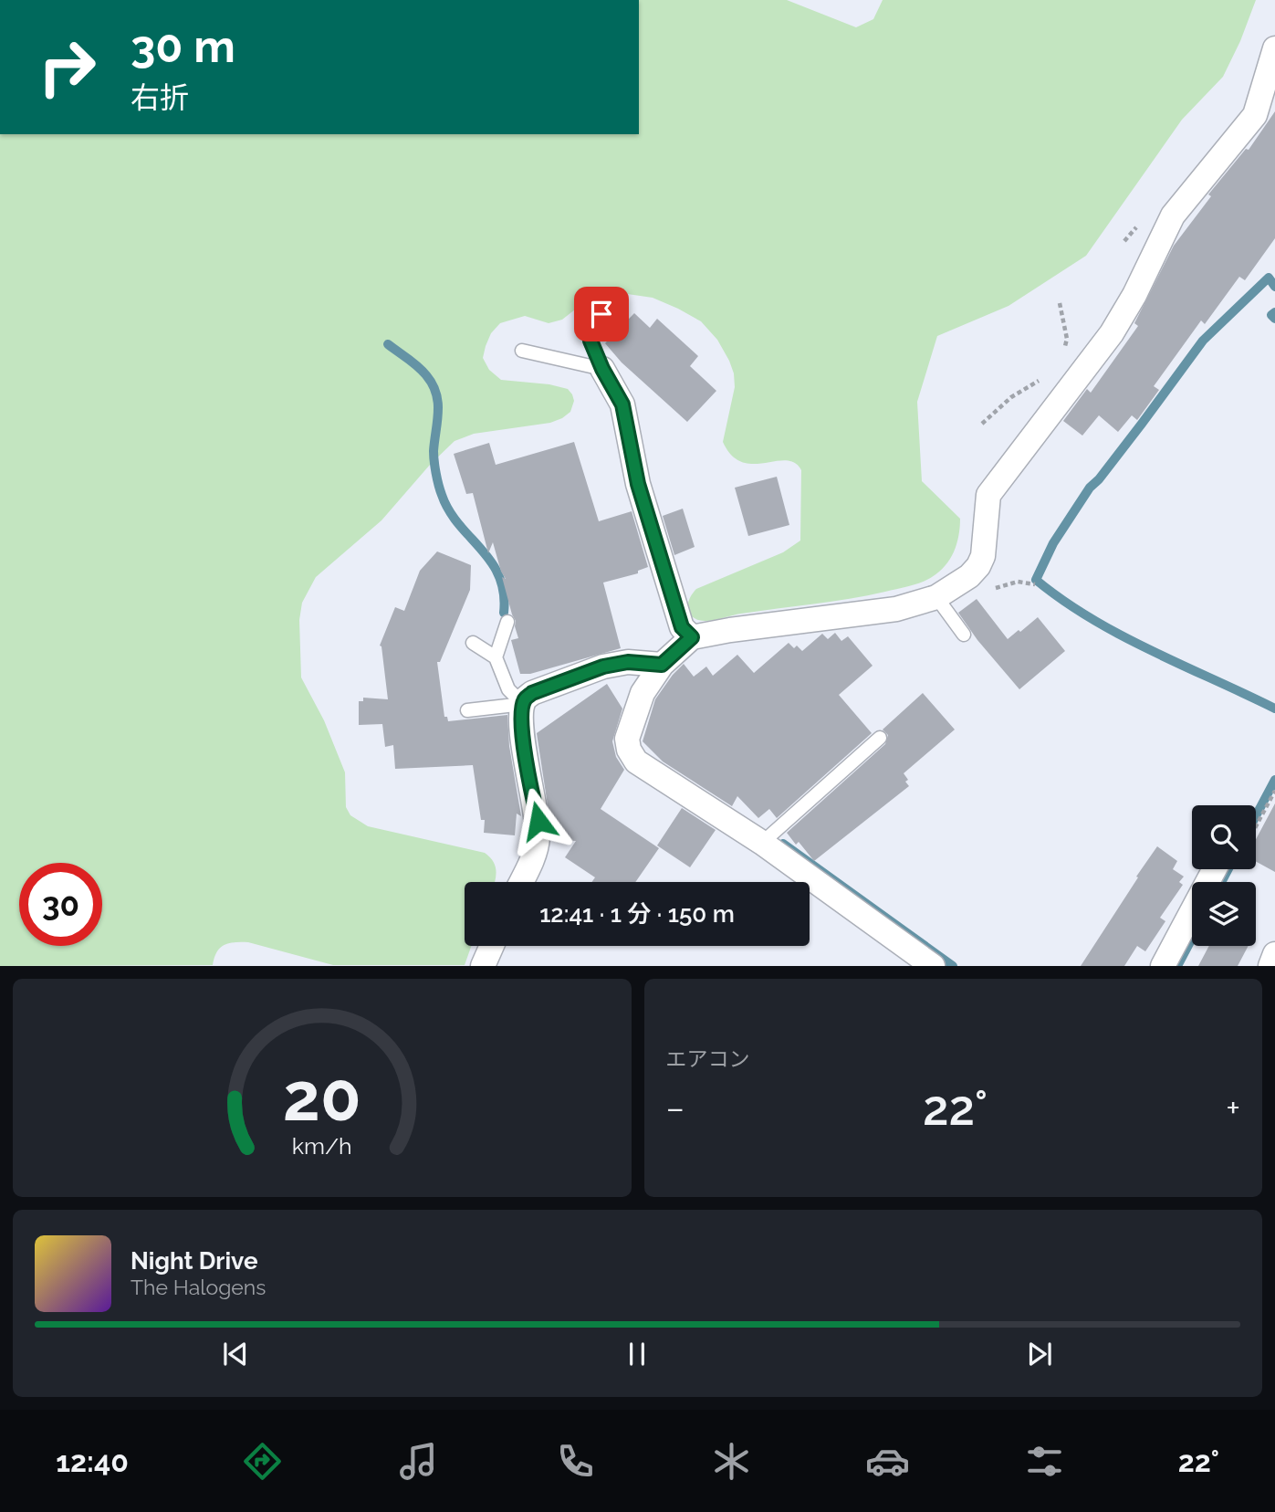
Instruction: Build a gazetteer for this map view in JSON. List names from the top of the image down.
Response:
{
  "page": {
    "turn": ["30 m", "右折"],
    "limit": "30",
    "trip": "12:41 · 1 分 · 150 m",
    "tile": "エアコン",
    "heat": ["−", "22°", "+"],
    "song": ["Night Drive", "The Halogens"],
    "tabs": ["12:40", "22°"],
    "gauge": ["20", "km/h"]
  }
}
